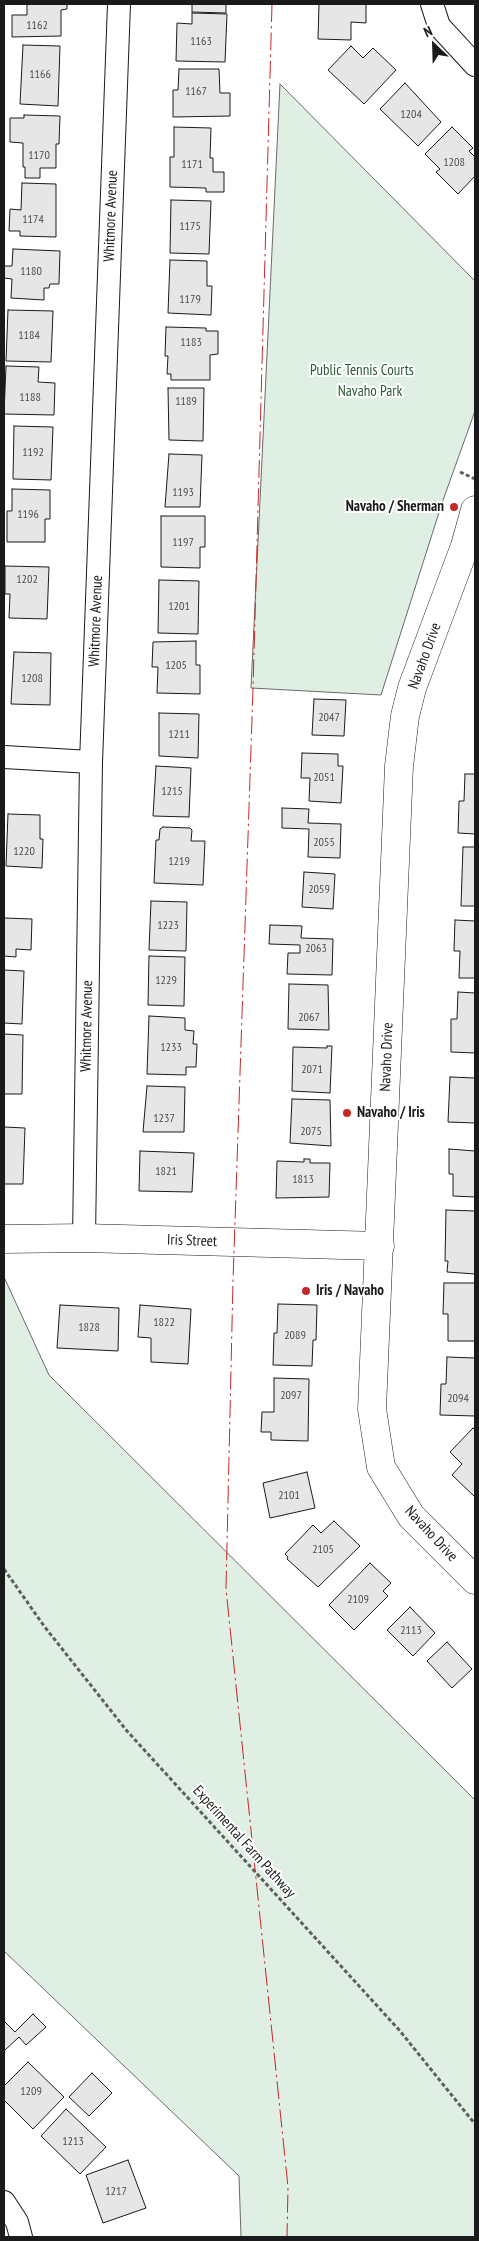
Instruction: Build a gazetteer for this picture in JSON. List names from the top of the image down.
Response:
{
  "streets": {
    "street": ["Whitmore Avenue", "Navaho Drive", "Iris Street"],
    "path": ["Experimental Farm Pathway"]
  },
  "crossings": [
    ["Whitmore Avenue", "Iris Street"],
    ["Navaho Drive", "Iris Street"]
  ],
  "parks": ["Public Tennis Courts", "Navaho Park"],
  "places": ["Navaho / Sherman", "Navaho / Iris", "Iris / Navaho"],
  "house_numbers": [
    "1162",
    "1163",
    "1166",
    "1167",
    "1204",
    "1170",
    "1208",
    "1171",
    "1174",
    "1175",
    "1180",
    "1179",
    "1184",
    "1183",
    "1188",
    "1189",
    "1192",
    "1193",
    "1196",
    "1197",
    "1202",
    "1201",
    "1205",
    "1208",
    "2047",
    "1211",
    "2051",
    "1215",
    "2055",
    "1220",
    "1219",
    "2059",
    "1223",
    "2063",
    "1229",
    "2067",
    "1233",
    "2071",
    "1237",
    "2075",
    "1821",
    "1813",
    "1822",
    "1828",
    "2089",
    "2097",
    "2094",
    "2101",
    "2105",
    "2109",
    "2113",
    "1209",
    "1213",
    "1217"
  ],
  "north": "top left"
}
